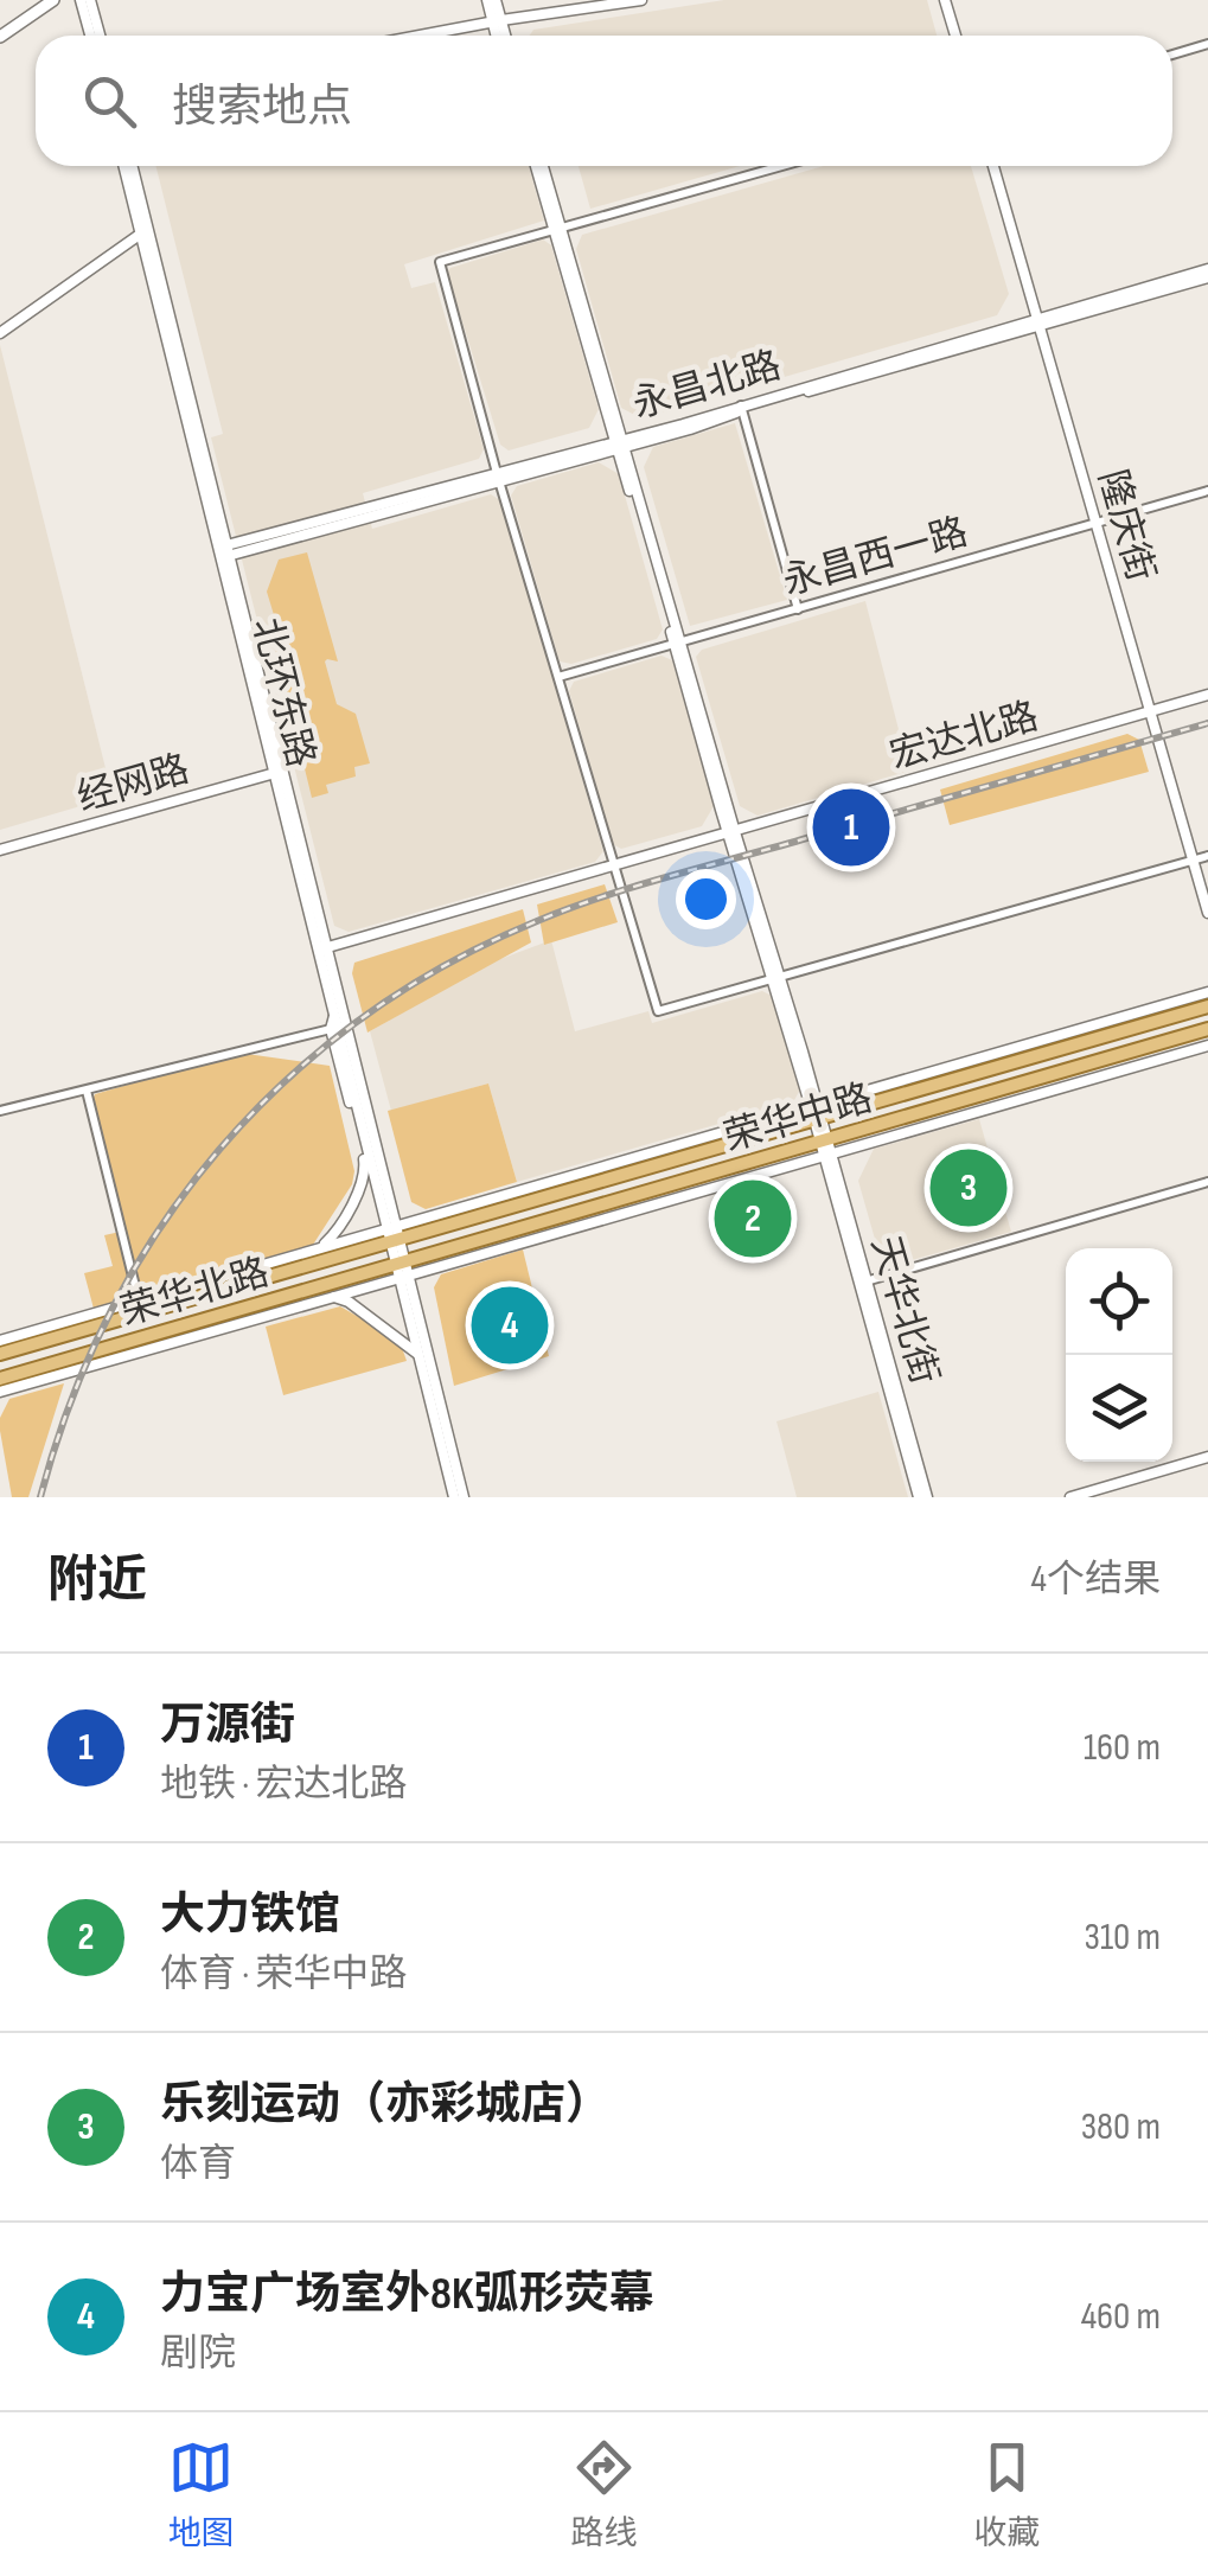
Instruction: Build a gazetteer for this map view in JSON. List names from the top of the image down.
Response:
{
  "streets": {
    "main road": ["荣华中路", "荣华北路"],
    "street": [
      "永昌北路",
      "隆庆街",
      "永昌西一路",
      "北环东路",
      "宏达北路",
      "经网路",
      "天华北街"
    ]
  },
  "crossings": [
    ["永昌北路", "隆庆街"],
    ["永昌北路", "北环东路"],
    ["永昌北路", "天华北街"],
    ["隆庆街", "永昌西一路"],
    ["隆庆街", "宏达北路"],
    ["永昌西一路", "天华北街"],
    ["北环东路", "宏达北路"],
    ["北环东路", "经网路"],
    ["北环东路", "荣华中路"],
    ["北环东路", "荣华北路"],
    ["宏达北路", "天华北街"],
    ["荣华中路", "荣华北路"],
    ["荣华中路", "天华北街"]
  ],
  "page": {
    "search": "搜索地点",
    "pins": [
      "1",
      "3",
      "2",
      "4"
    ],
    "heading": ["附近", "4个结果"],
    "list": [
      {
        "mark": "1",
        "name": "万源街",
        "note": "地铁 · 宏达北路",
        "value": "160 m"
      },
      {
        "mark": "2",
        "name": "大力铁馆",
        "note": "体育 · 荣华中路",
        "value": "310 m"
      },
      {
        "mark": "3",
        "name": "乐刻运动（亦彩城店）",
        "note": "体育",
        "value": "380 m"
      },
      {
        "mark": "4",
        "name": "力宝广场室外8K弧形荧幕",
        "note": "剧院",
        "value": "460 m"
      }
    ],
    "nav": ["地图", "路线", "收藏"]
  }
}
